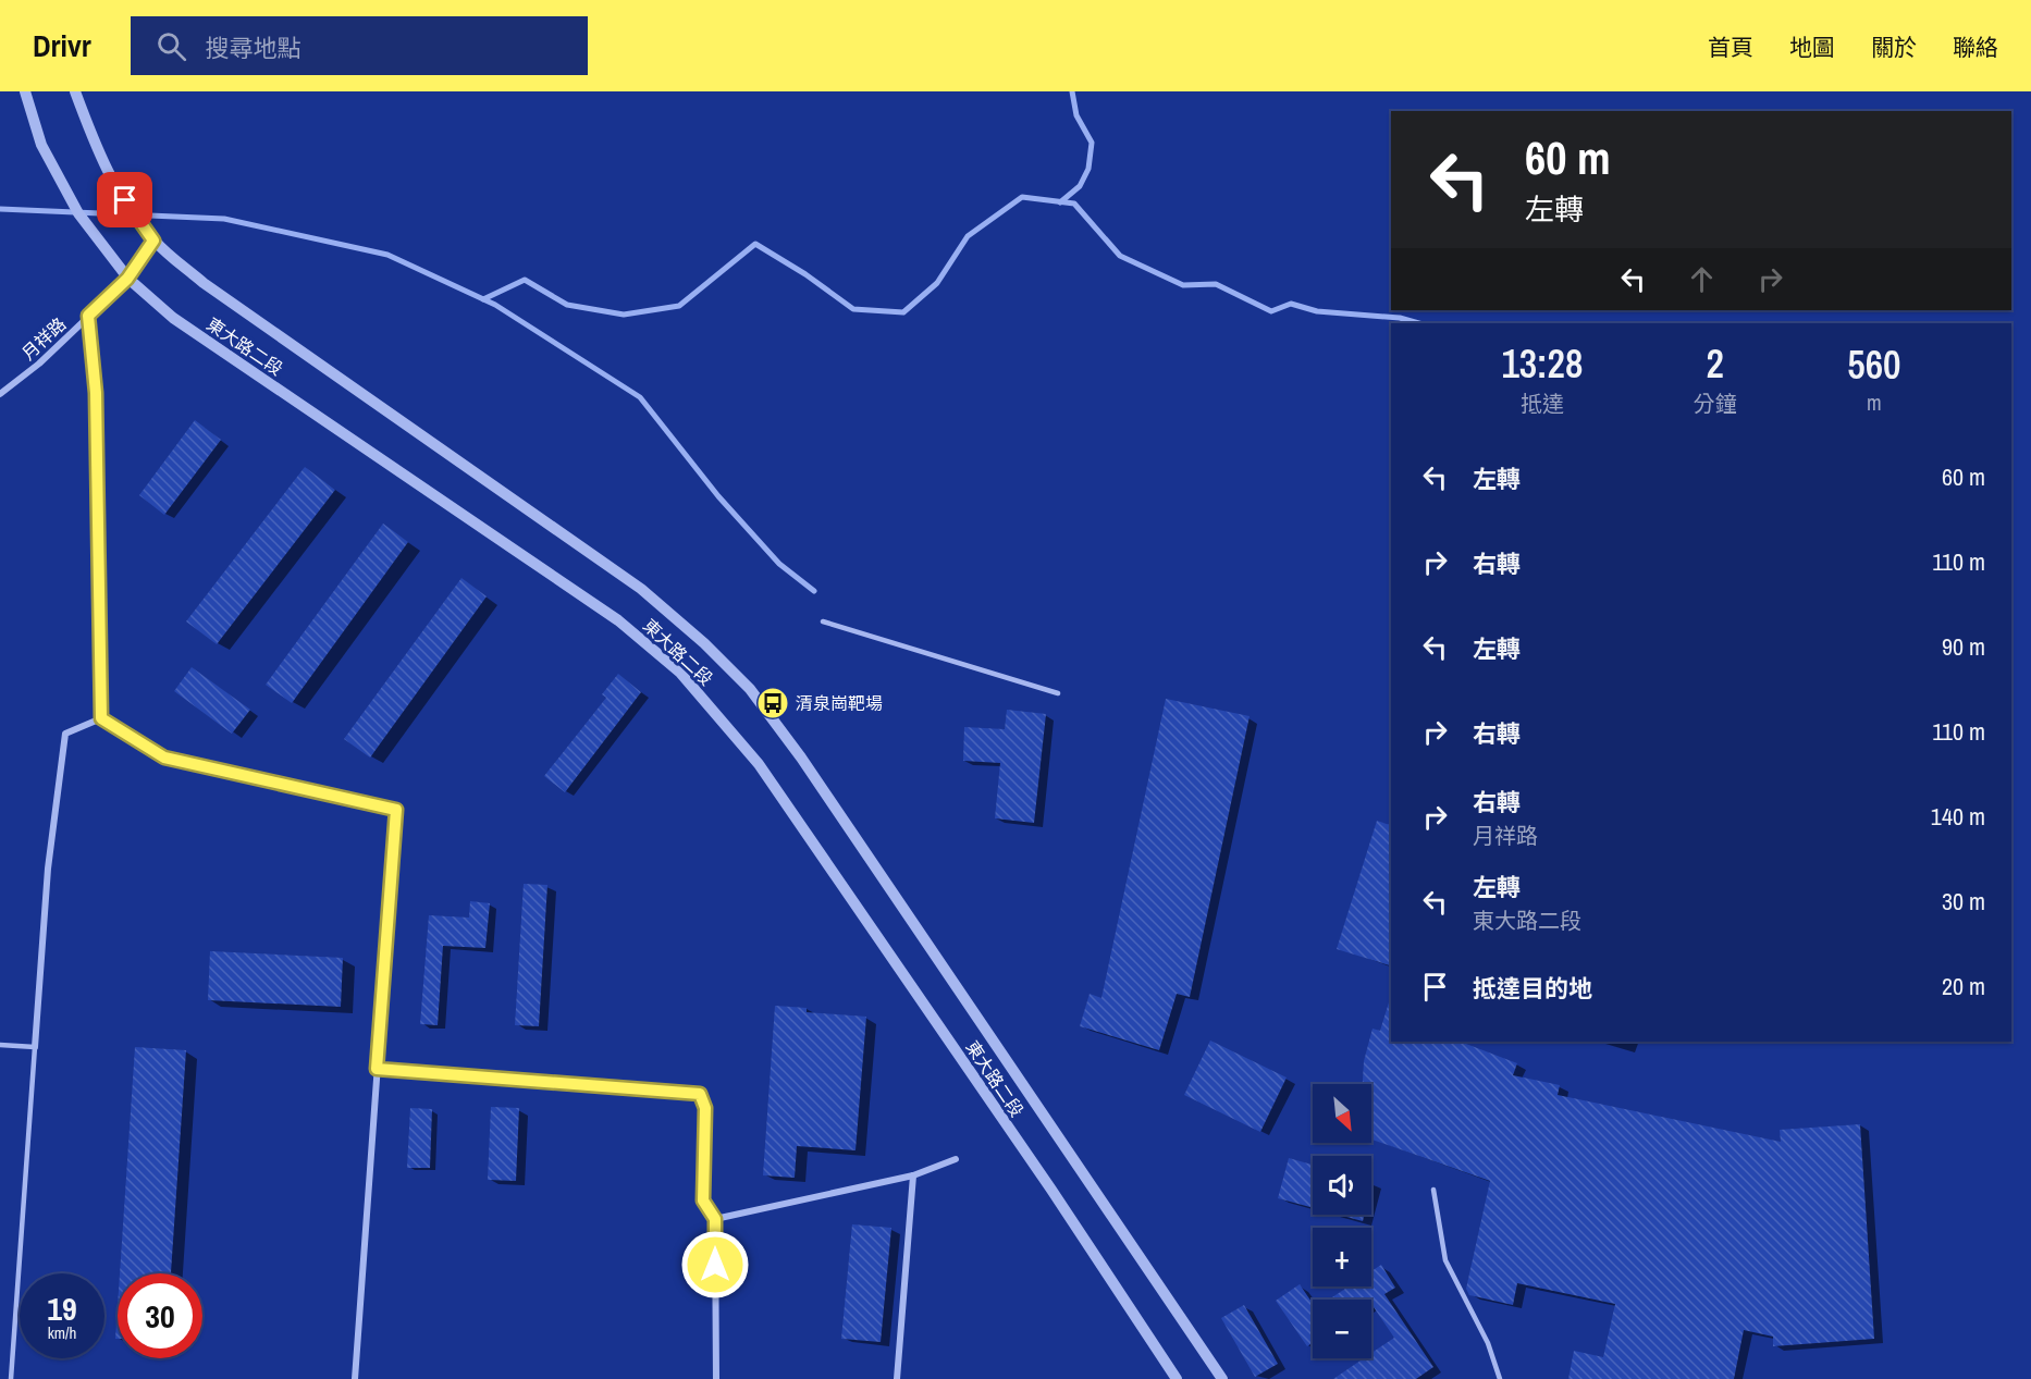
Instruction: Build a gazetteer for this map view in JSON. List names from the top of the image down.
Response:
{
  "streets": {
    "street": ["月祥路", "東大路二段"]
  },
  "crossings": [
    ["月祥路", "東大路二段"]
  ],
  "places": {
    "bus stop": ["清泉崗靶場"]
  },
  "north": "bottom right",
  "page": {
    "header": "Drivr",
    "search": "搜尋地點",
    "nav": [
      "首頁",
      "地圖",
      "關於",
      "聯絡"
    ],
    "turn": ["60 m", "左轉"],
    "eta": [
      "13:28",
      "抵達",
      "2",
      "分鐘",
      "560",
      "m"
    ],
    "list": [
      {
        "name": "左轉",
        "value": "60 m"
      },
      {
        "name": "右轉",
        "value": "110 m"
      },
      {
        "name": "左轉",
        "value": "90 m"
      },
      {
        "name": "右轉",
        "value": "110 m"
      },
      {
        "name": "右轉",
        "note": "月祥路",
        "value": "140 m"
      },
      {
        "name": "左轉",
        "note": "東大路二段",
        "value": "30 m"
      },
      {
        "name": "抵達目的地",
        "value": "20 m"
      }
    ],
    "map_buttons": ["+", "−"],
    "speed": "19 km/h",
    "limit": "30"
  }
}
